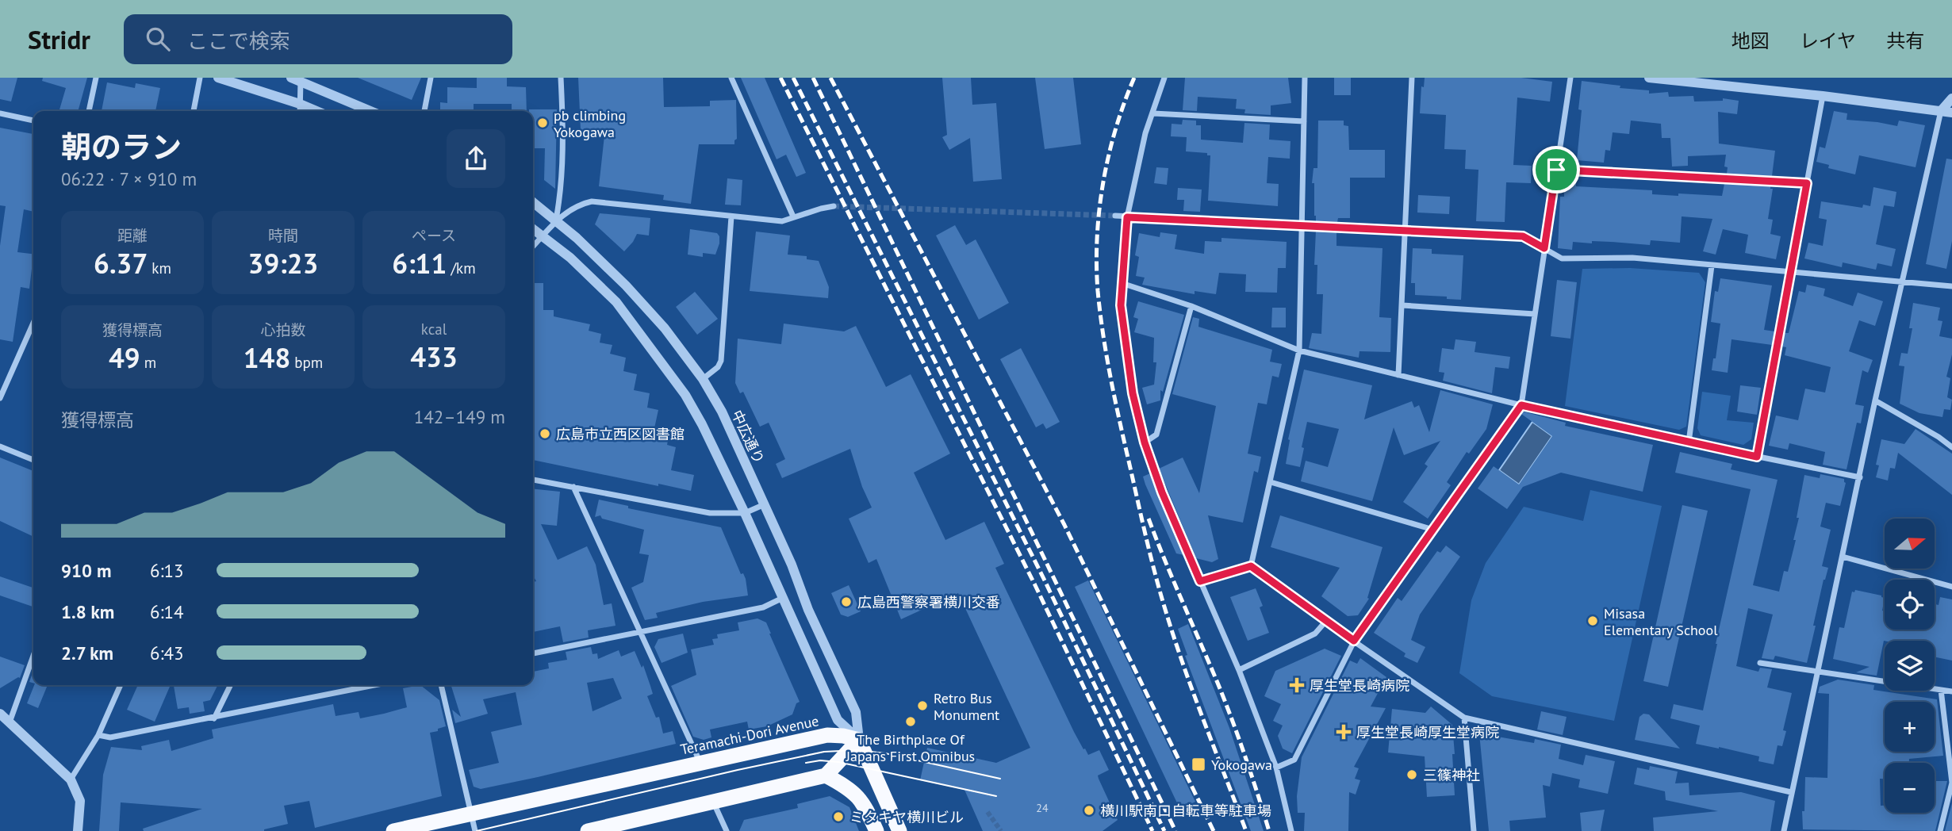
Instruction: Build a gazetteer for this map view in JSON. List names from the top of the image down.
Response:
{
  "streets": {
    "highway": ["Teramachi-Dori Avenue"],
    "street": ["中広通り"]
  },
  "crossings": [
    ["中広通り", "Teramachi-Dori Avenue"]
  ],
  "places": {
    "other": [
      "pb climbing Yokogawa",
      "広島市立西区図書館",
      "広島西警察署横川交番",
      "Misasa Elementary School",
      "Retro Bus Monument",
      "The Birthplace Of Japans First Omnibus",
      "三篠神社",
      "横川駅南口自転車等駐車場",
      "ミタキヤ横川ビル"
    ],
    "health": ["厚生堂長崎病院", "厚生堂長崎厚生堂病院"],
    "transit": ["Yokogawa"]
  },
  "house_numbers": ["24"],
  "north": "right",
  "page": {
    "header": "Stridr",
    "search": "ここで検索",
    "nav": ["地図", "レイヤ", "共有"],
    "heading": ["朝のラン", "06:22 · 7 × 910 m"],
    "stats": [
      ["距離", "6.37 km"],
      ["時間", "39:23"],
      ["ペース", "6:11 /km"],
      ["獲得標高", "49 m"],
      ["心拍数", "148 bpm"],
      ["kcal", "433"]
    ],
    "chart": ["獲得標高", "142–149 m"],
    "map_buttons": ["+", "−"],
    "list": [
      {
        "name": "910 m",
        "note": "6:13"
      },
      {
        "name": "1.8 km",
        "note": "6:14"
      },
      {
        "name": "2.7 km",
        "note": "6:43"
      }
    ]
  }
}
